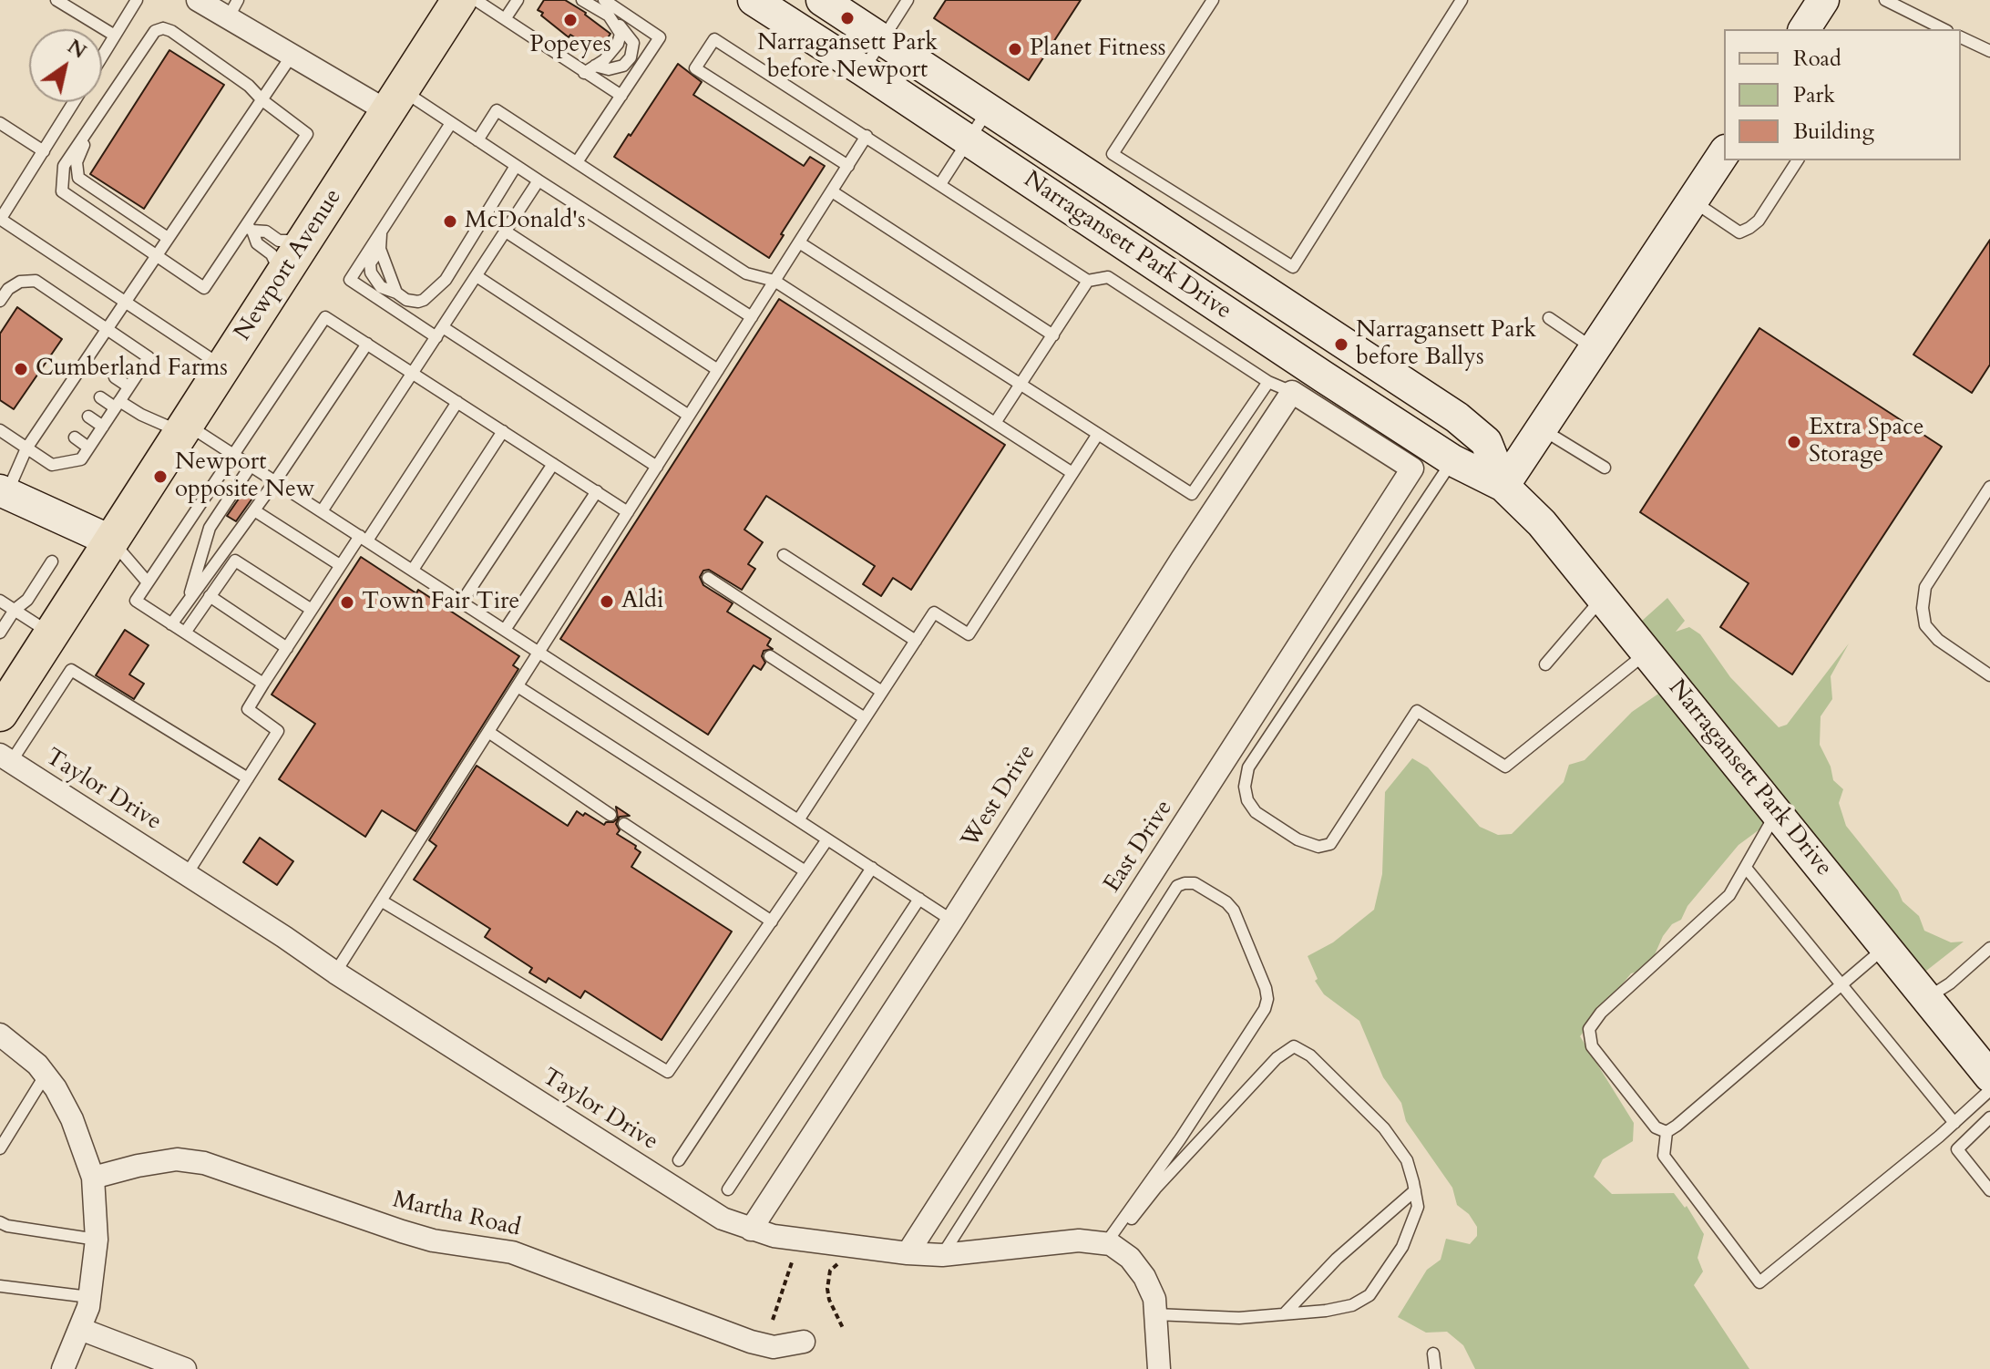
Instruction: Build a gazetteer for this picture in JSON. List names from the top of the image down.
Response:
{
  "streets": {
    "main road": ["Newport Avenue"],
    "street": [
      "Narragansett Park Drive",
      "Taylor Drive",
      "West Drive",
      "East Drive",
      "Martha Road"
    ]
  },
  "crossings": [
    ["Taylor Drive", "West Drive"],
    ["Taylor Drive", "East Drive"],
    ["West Drive", "East Drive"]
  ],
  "places": [
    "Narragansett Park before Newport",
    "Popeyes",
    "Planet Fitness",
    "McDonald's",
    "Narragansett Park before Ballys",
    "Cumberland Farms",
    "Extra Space Storage",
    "Newport opposite New",
    "Aldi",
    "Town Fair Tire"
  ],
  "legend": ["Road", "Park", "Building"],
  "north": "top right"
}
